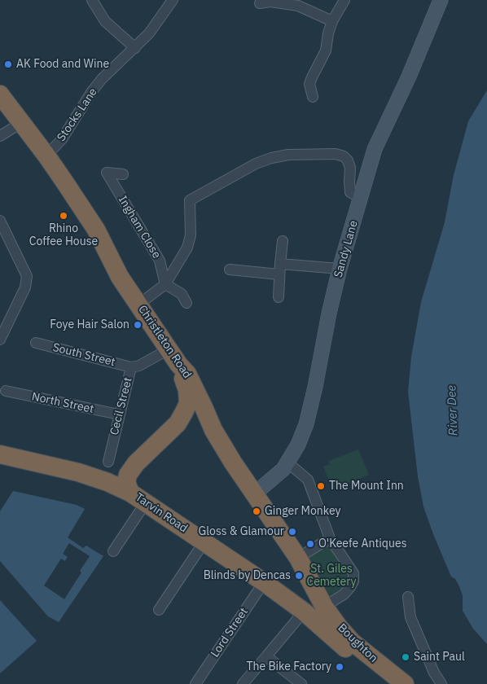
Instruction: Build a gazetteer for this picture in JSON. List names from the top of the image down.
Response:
{
  "streets": {
    "highway": ["Christleton Road", "Tarvin Road", "Boughton"],
    "main road": ["Sandy Lane"],
    "street": [
      "Stocks Lane",
      "Ingham Close",
      "South Street",
      "North Street",
      "Cecil Street",
      "Lord Street"
    ]
  },
  "crossings": [
    ["Stocks Lane", "Christleton Road"],
    ["Sandy Lane", "Christleton Road"],
    ["Christleton Road", "Cecil Street"],
    ["Christleton Road", "Boughton"],
    ["South Street", "Cecil Street"],
    ["North Street", "Cecil Street"],
    ["Tarvin Road", "Lord Street"],
    ["Tarvin Road", "Boughton"]
  ],
  "water": ["River Dee"],
  "parks": ["St. Giles Cemetery"],
  "places": [
    "AK Food and Wine",
    "Rhino Coffee House",
    "Foye Hair Salon",
    "The Mount Inn",
    "Ginger Monkey",
    "Gloss & Glamour",
    "O'Keefe Antiques",
    "Blinds by Dencas",
    "Saint Paul",
    "The Bike Factory"
  ]
}
